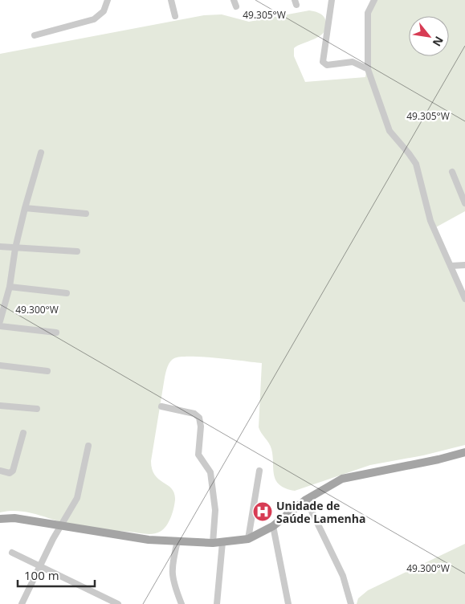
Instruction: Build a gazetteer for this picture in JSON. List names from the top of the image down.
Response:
{
  "places": {
    "hospital": ["Unidade de Saúde Lamenha"]
  },
  "scale_bar": "100 m",
  "north": "bottom right",
  "coordinates": ["49.305°W", "49.300°W"]
}
